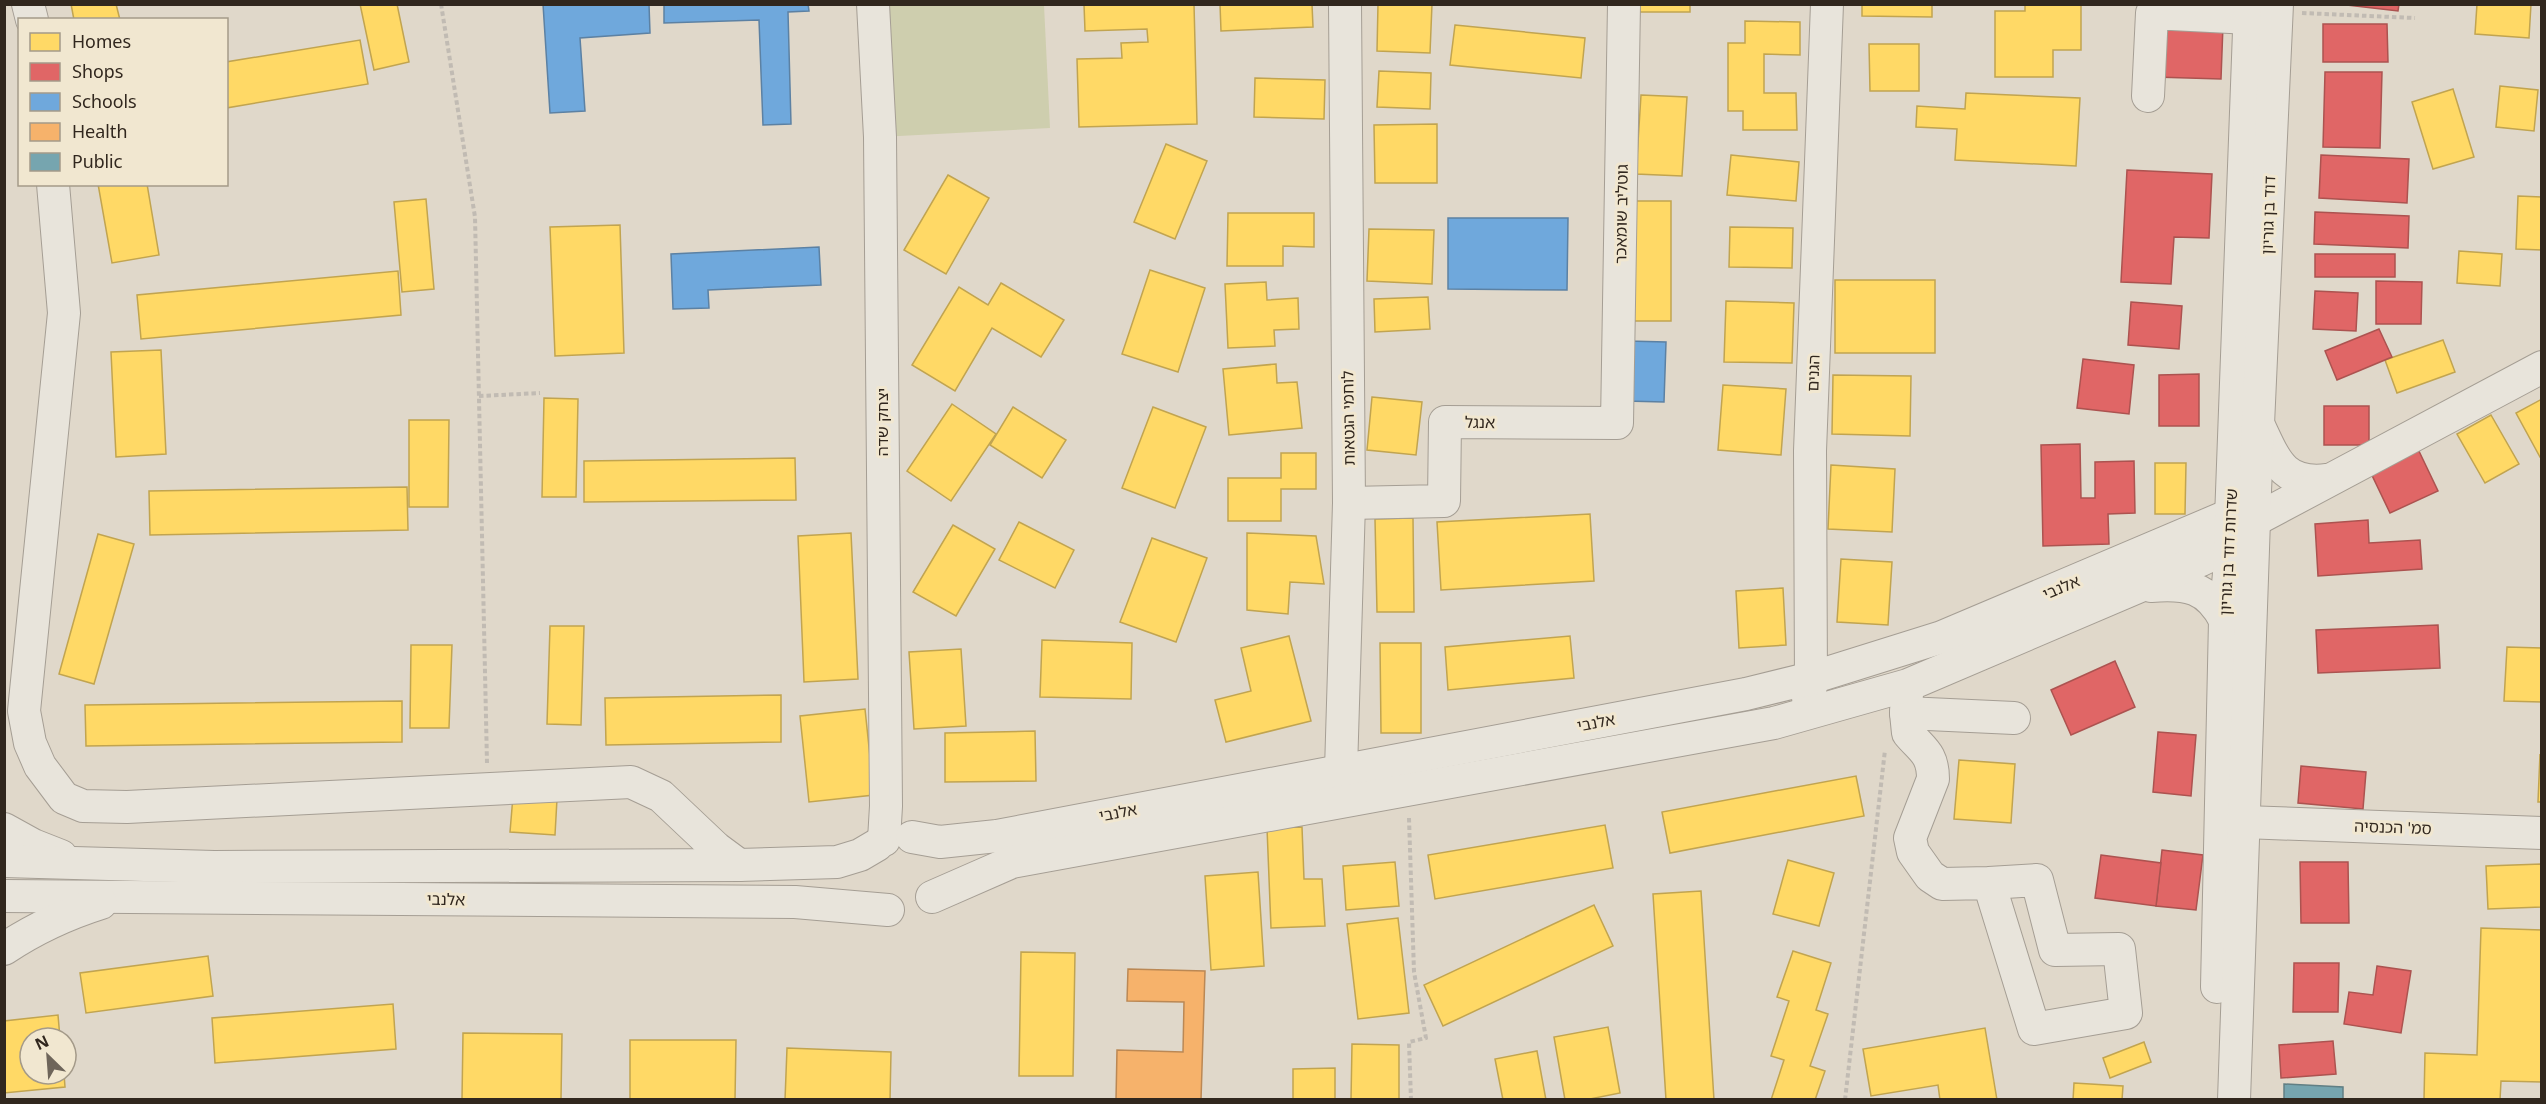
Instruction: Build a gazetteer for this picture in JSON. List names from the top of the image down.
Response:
{
  "streets": {
    "street": [
      "גוטליב שומאכר",
      "דוד בן גוריון",
      "הגנים",
      "לוחמי הגטאות",
      "יצחק שדה",
      "אנגל",
      "שדרות דוד בן גוריון",
      "אלנבי",
      "סמ' הכנסיה"
    ]
  },
  "crossings": [
    ["גוטליב שומאכר", "אנגל"],
    ["דוד בן גוריון", "שדרות דוד בן גוריון"],
    ["הגנים", "אלנבי"],
    ["לוחמי הגטאות", "אנגל"],
    ["לוחמי הגטאות", "אלנבי"],
    ["יצחק שדה", "אלנבי"],
    ["שדרות דוד בן גוריון", "אלנבי"],
    ["שדרות דוד בן גוריון", "סמ' הכנסיה"]
  ],
  "legend": [
    "Homes",
    "Shops",
    "Schools",
    "Health",
    "Public"
  ],
  "north": "top left"
}
